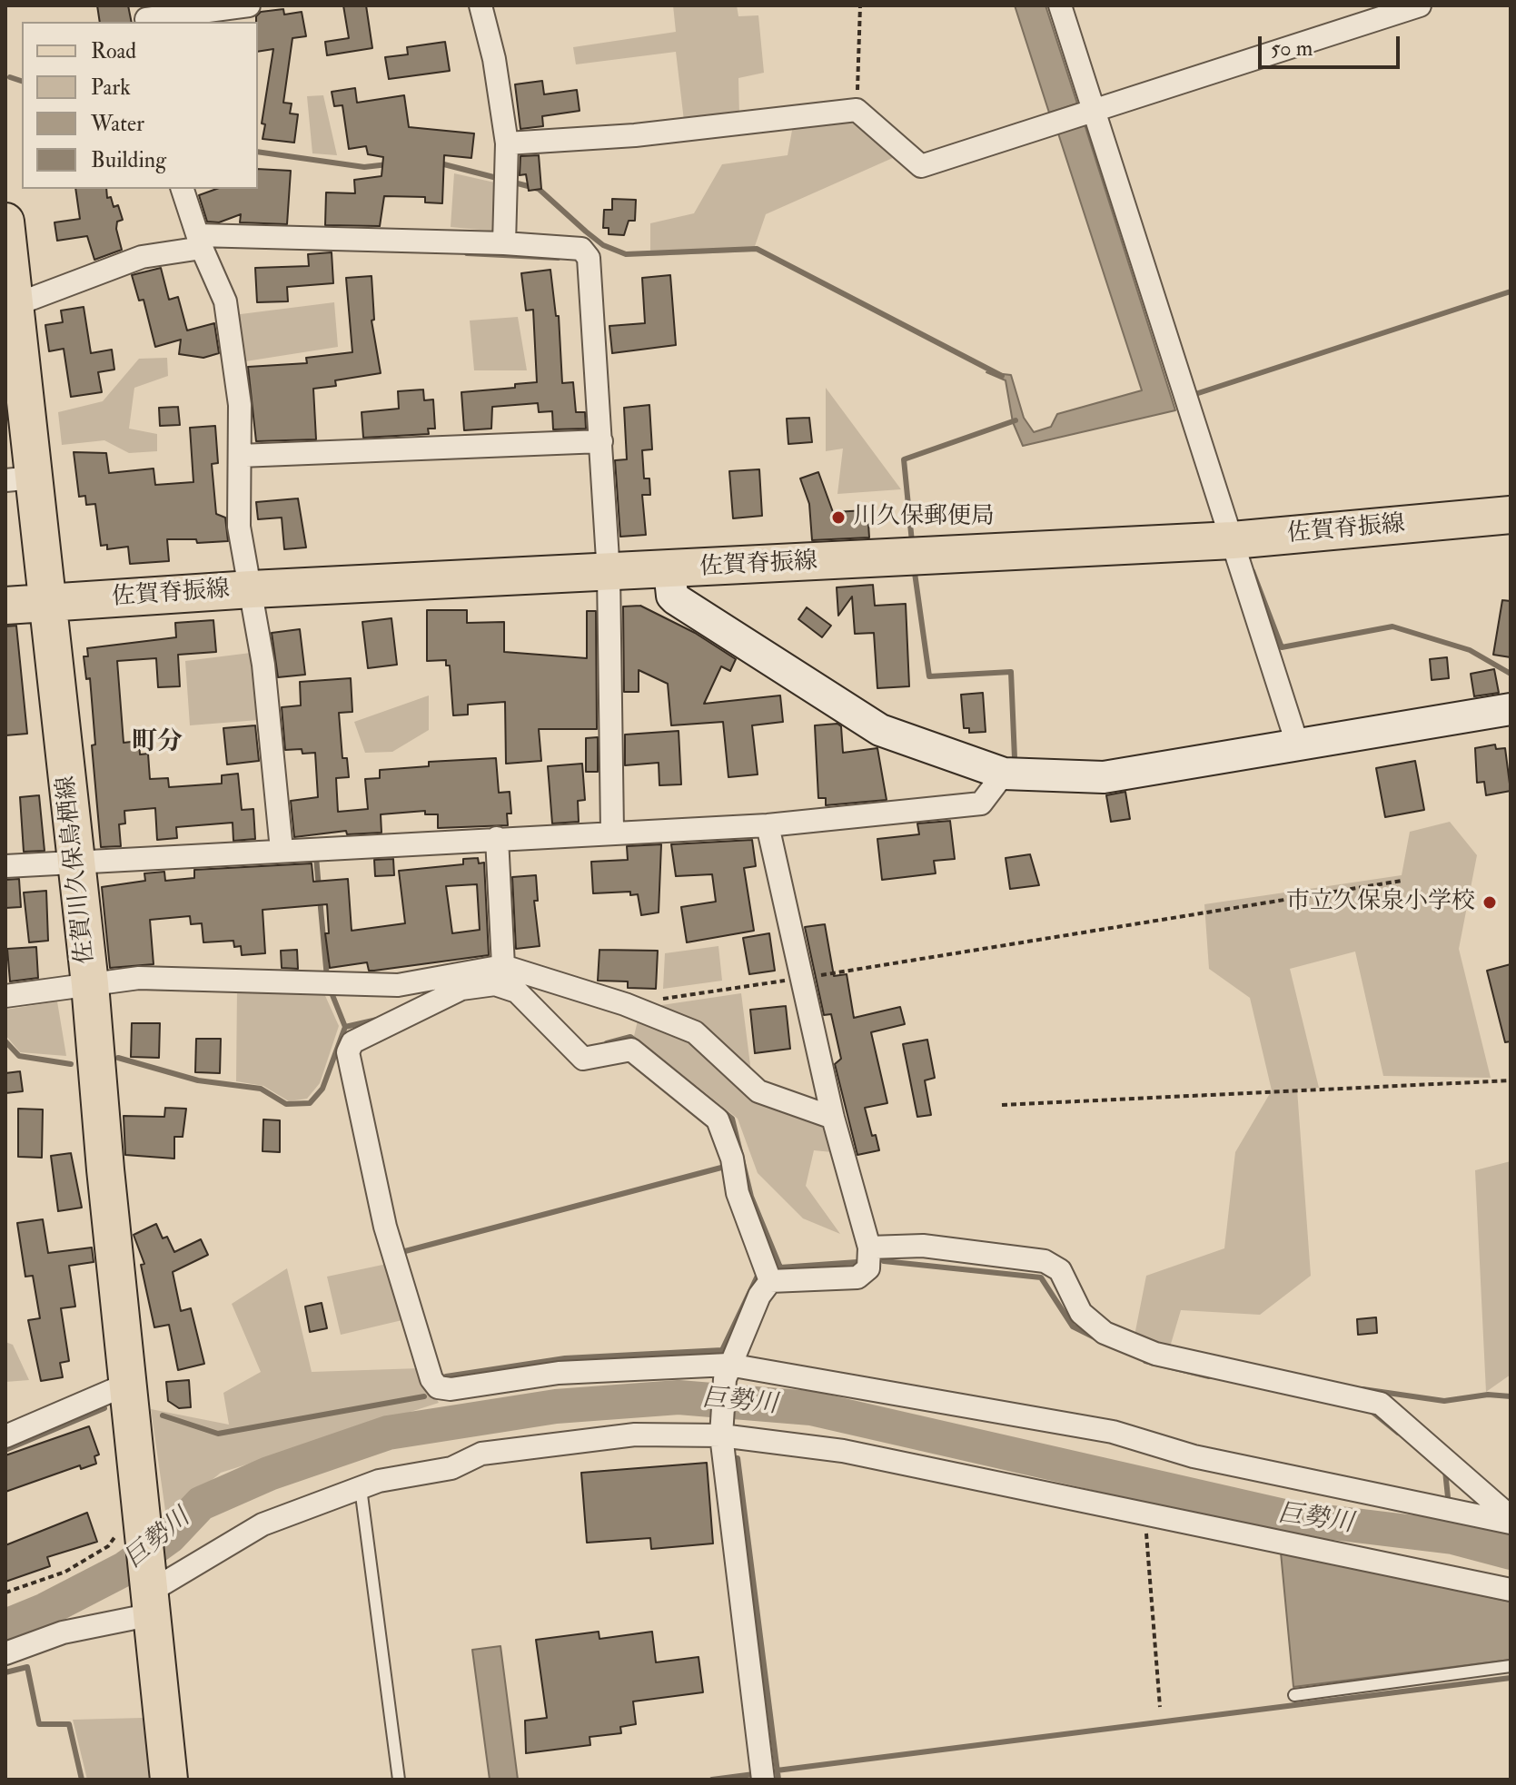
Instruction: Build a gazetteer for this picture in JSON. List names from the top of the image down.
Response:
{
  "streets": {
    "main road": ["佐賀脊振線", "佐賀川久保鳥栖線"]
  },
  "crossings": [
    ["佐賀脊振線", "佐賀川久保鳥栖線"]
  ],
  "districts": ["町分"],
  "water": ["巨勢川"],
  "places": ["川久保郵便局", "市立久保泉小学校"],
  "legend": [
    "Road",
    "Park",
    "Water",
    "Building"
  ],
  "scale_bar": "50 m"
}
